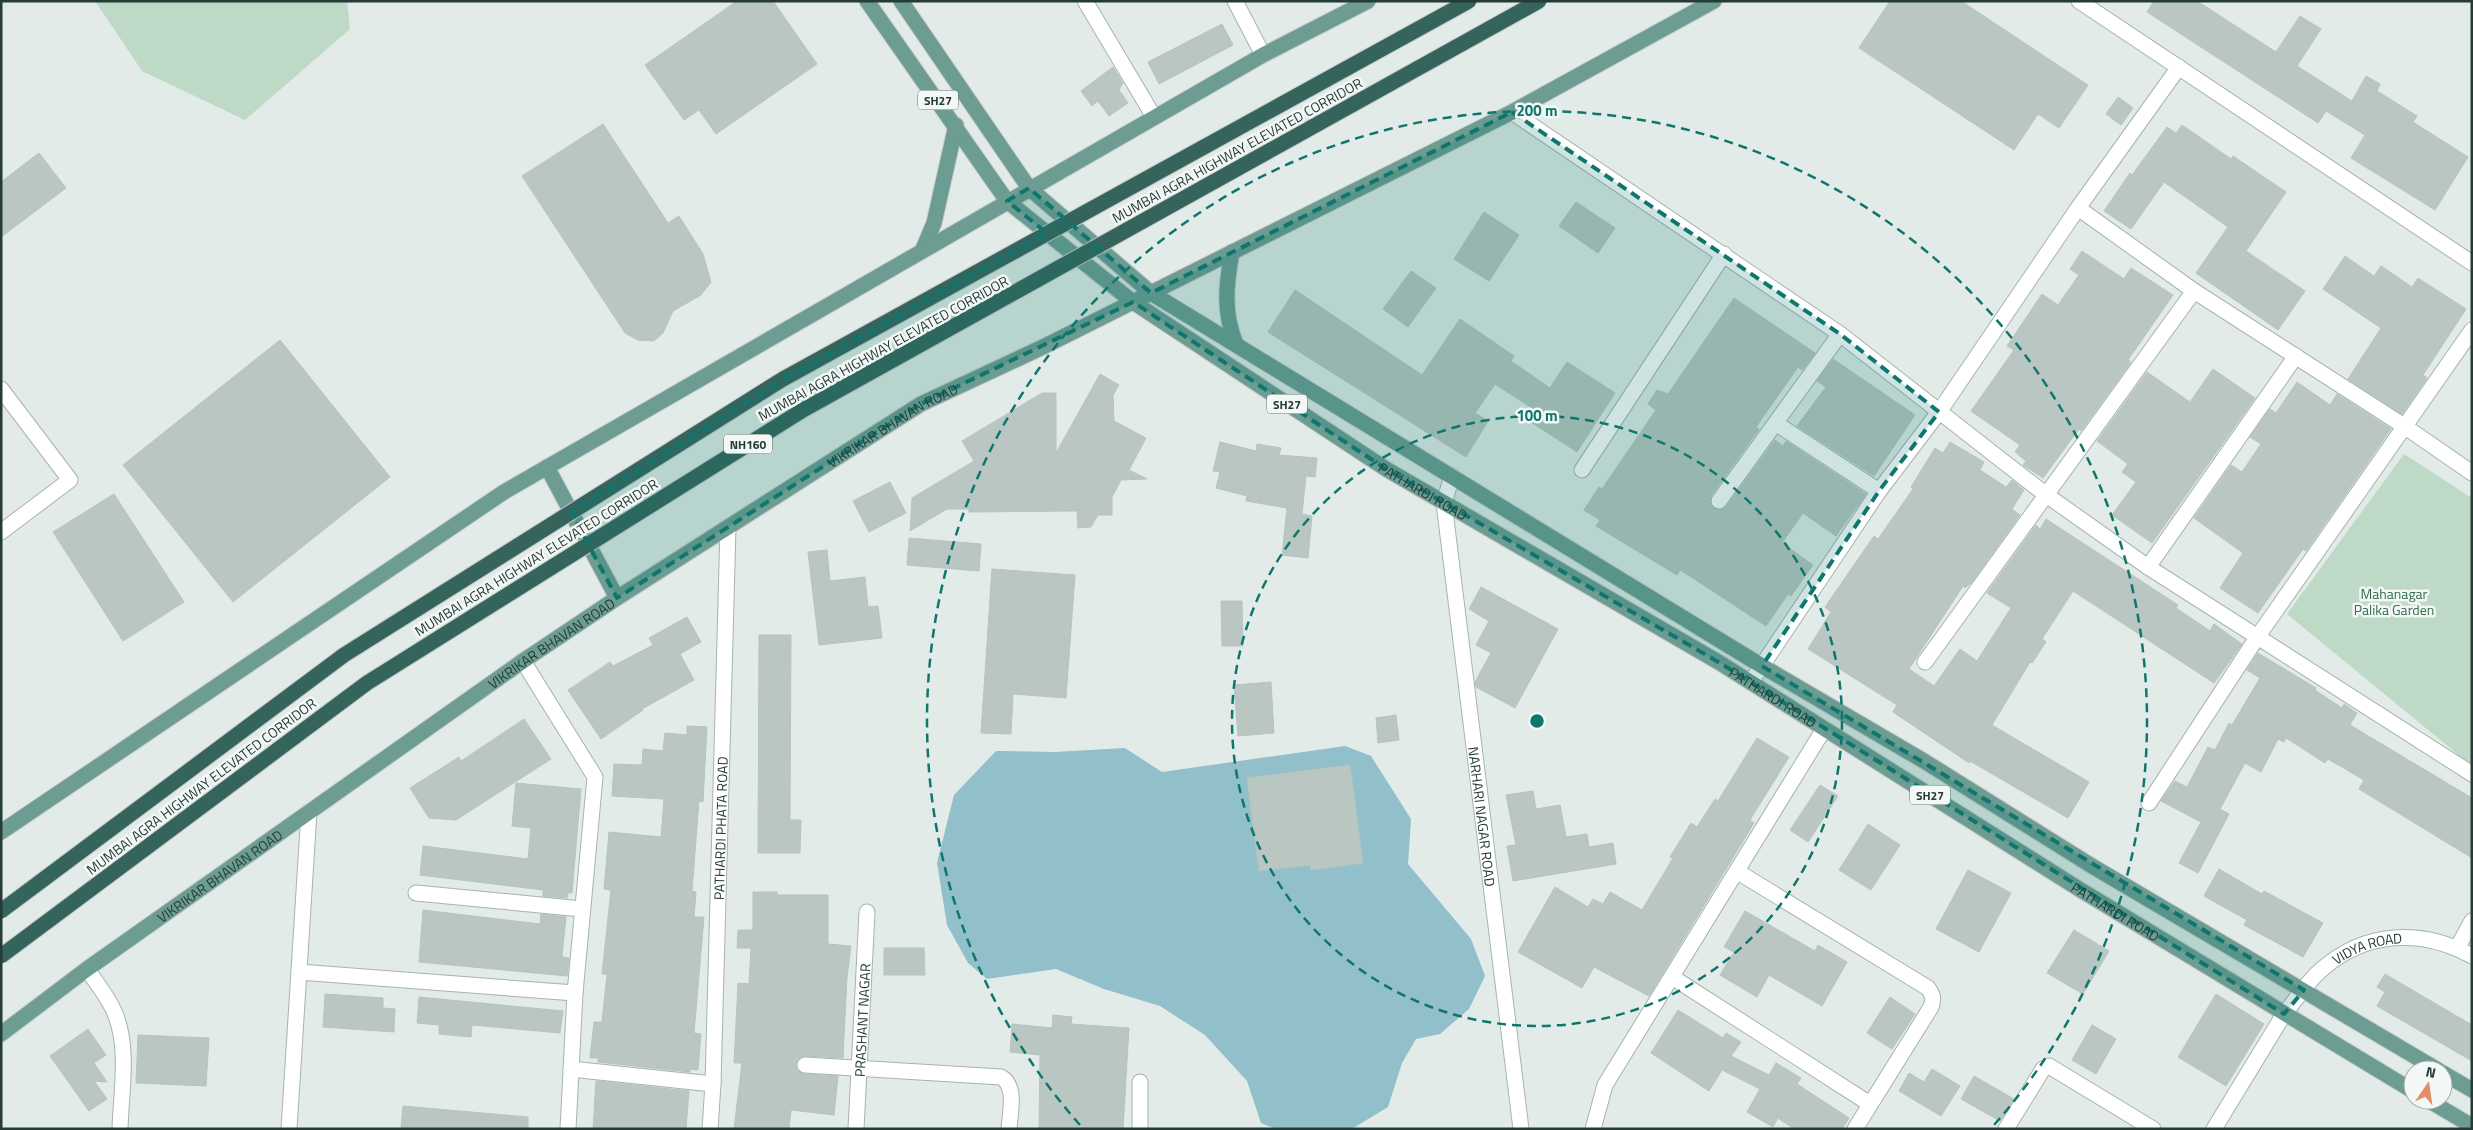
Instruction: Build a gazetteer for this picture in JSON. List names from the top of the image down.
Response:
{
  "streets": {
    "highway": ["MUMBAI AGRA HIGHWAY ELEVATED CORRIDOR", "NH160"],
    "main road": ["SH27", "VIKRIKAR BHAVAN ROAD", "PATHARDI ROAD"],
    "street": [
      "NARHARI NAGAR ROAD",
      "PATHARDI PHATA ROAD",
      "VIDYA ROAD",
      "PRASHANT NAGAR"
    ]
  },
  "crossings": [
    ["SH27", "VIKRIKAR BHAVAN ROAD"],
    ["SH27", "PATHARDI ROAD"],
    ["VIKRIKAR BHAVAN ROAD", "PATHARDI ROAD"],
    ["VIKRIKAR BHAVAN ROAD", "PATHARDI PHATA ROAD"],
    ["PATHARDI ROAD", "NARHARI NAGAR ROAD"],
    ["PATHARDI ROAD", "VIDYA ROAD"]
  ],
  "parks": ["Mahanagar Palika Garden"],
  "north": "top",
  "rings": ["200 m", "100 m"]
}
